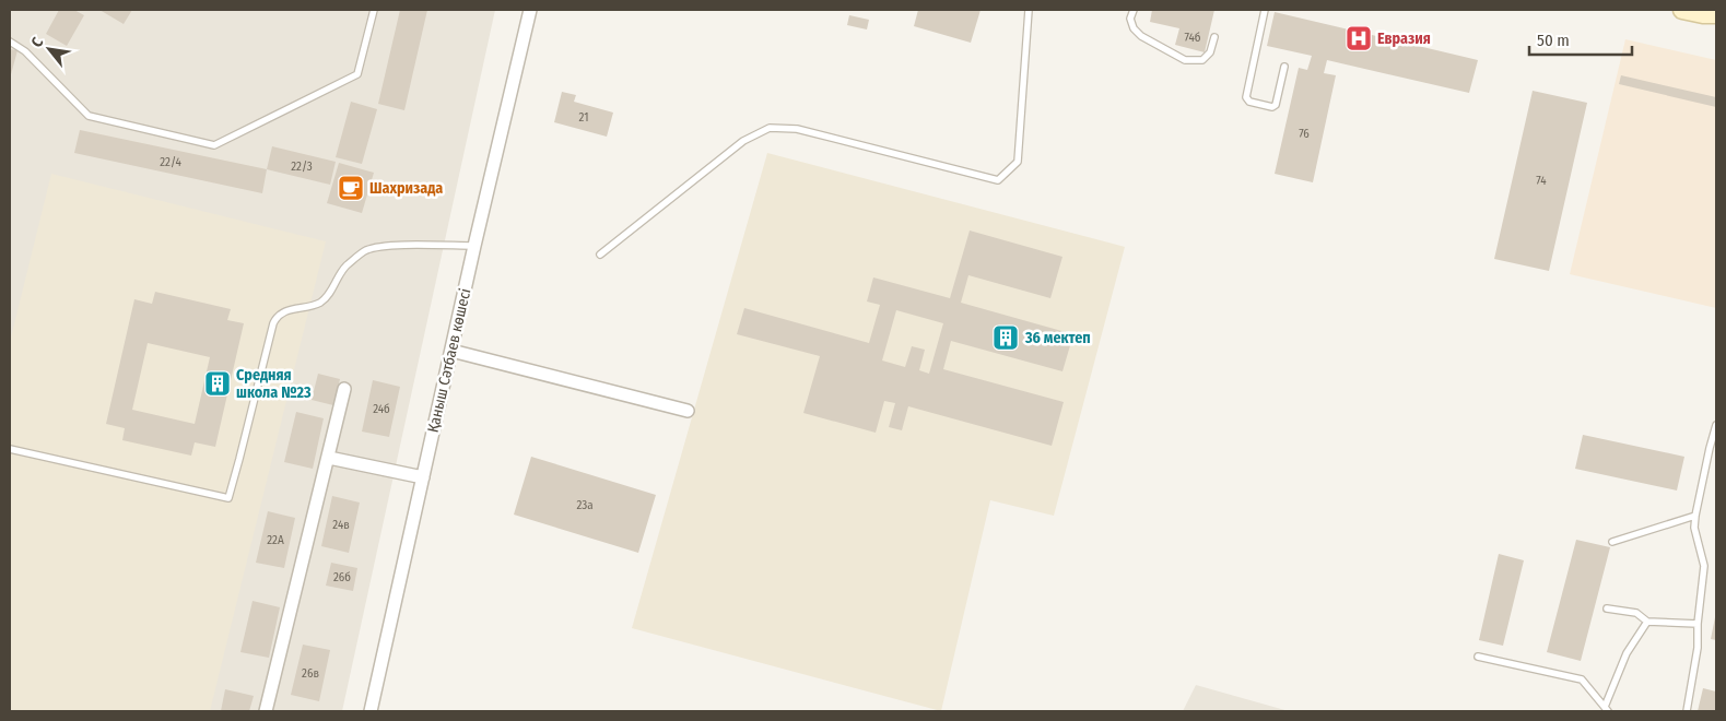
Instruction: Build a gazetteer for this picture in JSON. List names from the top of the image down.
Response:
{
  "streets": {
    "street": ["Қаныш Сәтбаев көшесі"]
  },
  "places": {
    "hospital": ["Евразия"],
    "cafe": ["Шахризада"],
    "building": ["36 мектеп", "Средняя школа №23"]
  },
  "house_numbers": [
    "74б",
    "21",
    "76",
    "22/4",
    "22/3",
    "74",
    "24б",
    "23а",
    "24в",
    "22А",
    "26б",
    "26в"
  ],
  "scale_bar": "50 m",
  "north": "top left"
}
